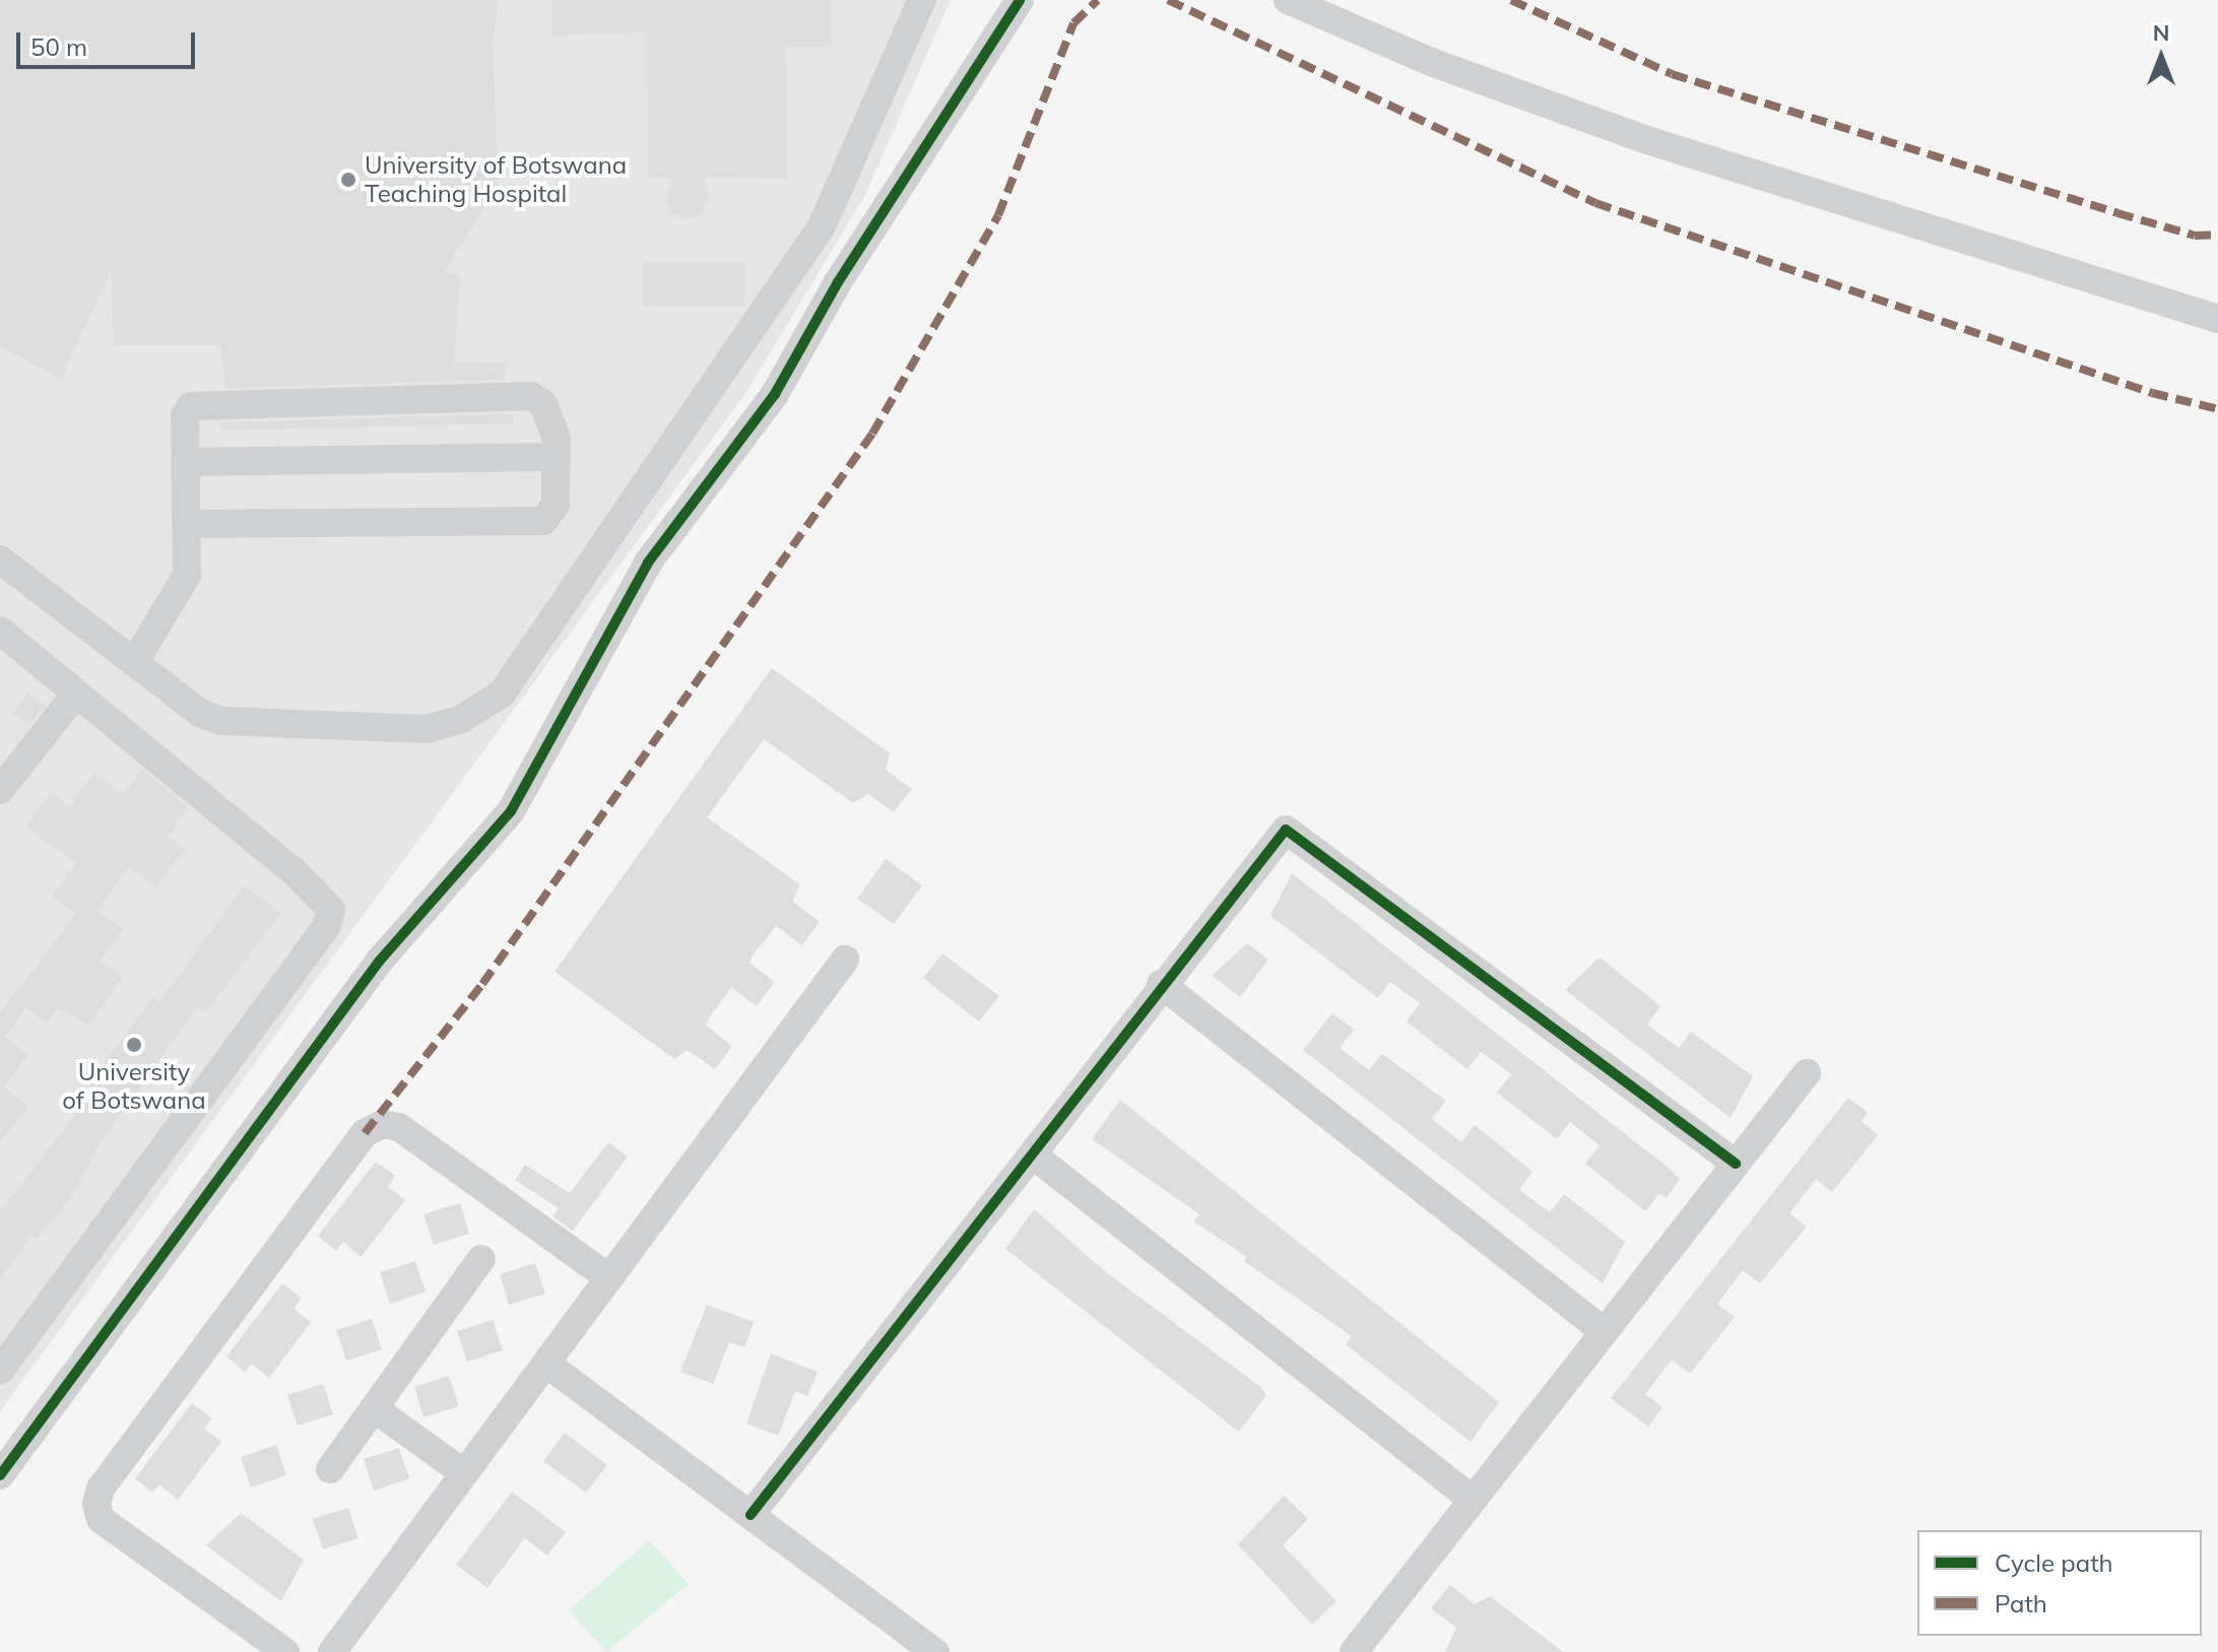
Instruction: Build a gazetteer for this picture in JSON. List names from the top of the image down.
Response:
{
  "places": ["University of Botswana Teaching Hospital", "University of Botswana"],
  "legend": ["Cycle path", "Path"],
  "scale_bar": "50 m",
  "north": "top"
}
